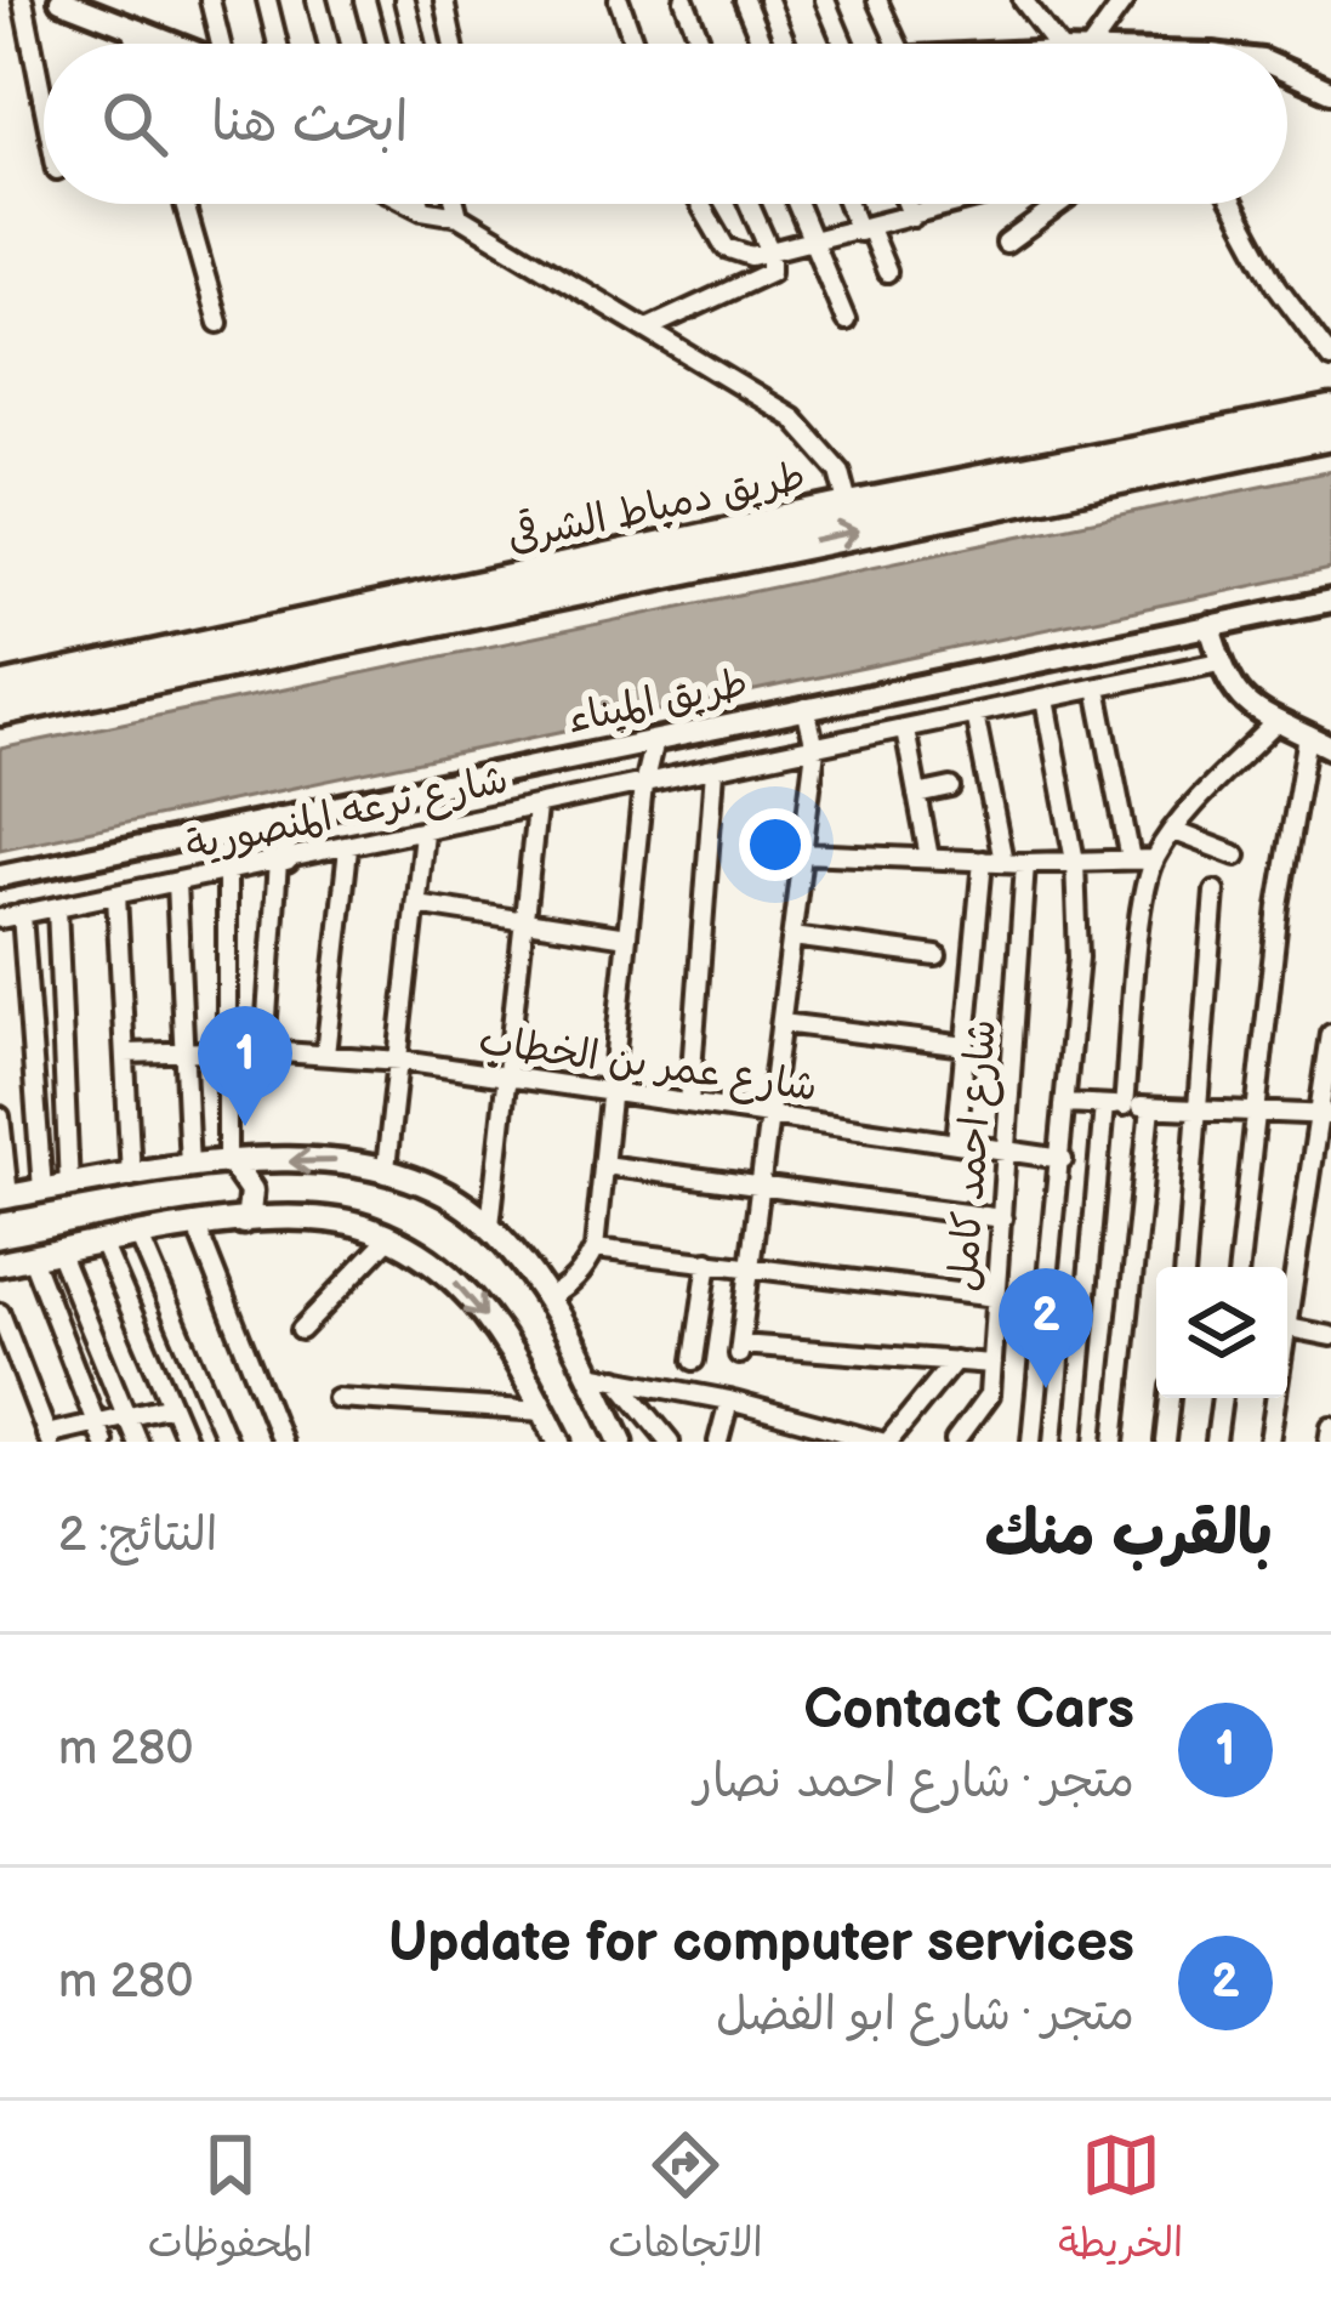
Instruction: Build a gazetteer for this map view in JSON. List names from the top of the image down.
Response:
{
  "streets": {
    "highway": ["طريق دمياط الشرقى"],
    "street": [
      "طريق الميناء",
      "شارع ترعه المنصورية",
      "شارع عمر بن الخطاب",
      "شارع احمد كامل"
    ]
  },
  "crossings": [
    ["شارع عمر بن الخطاب", "شارع احمد كامل"]
  ],
  "page": {
    "search": "ابحث هنا",
    "pins": ["1", "2"],
    "heading": ["بالقرب منك", "النتائج: 2"],
    "list": [
      {
        "mark": "1",
        "name": "Contact Cars",
        "note": "متجر · شارع احمد نصار",
        "value": "280 m"
      },
      {
        "mark": "2",
        "name": "Update for computer services",
        "note": "متجر · شارع ابو الفضل",
        "value": "280 m"
      }
    ],
    "nav": ["الخريطة", "الاتجاهات", "المحفوظات"]
  }
}
